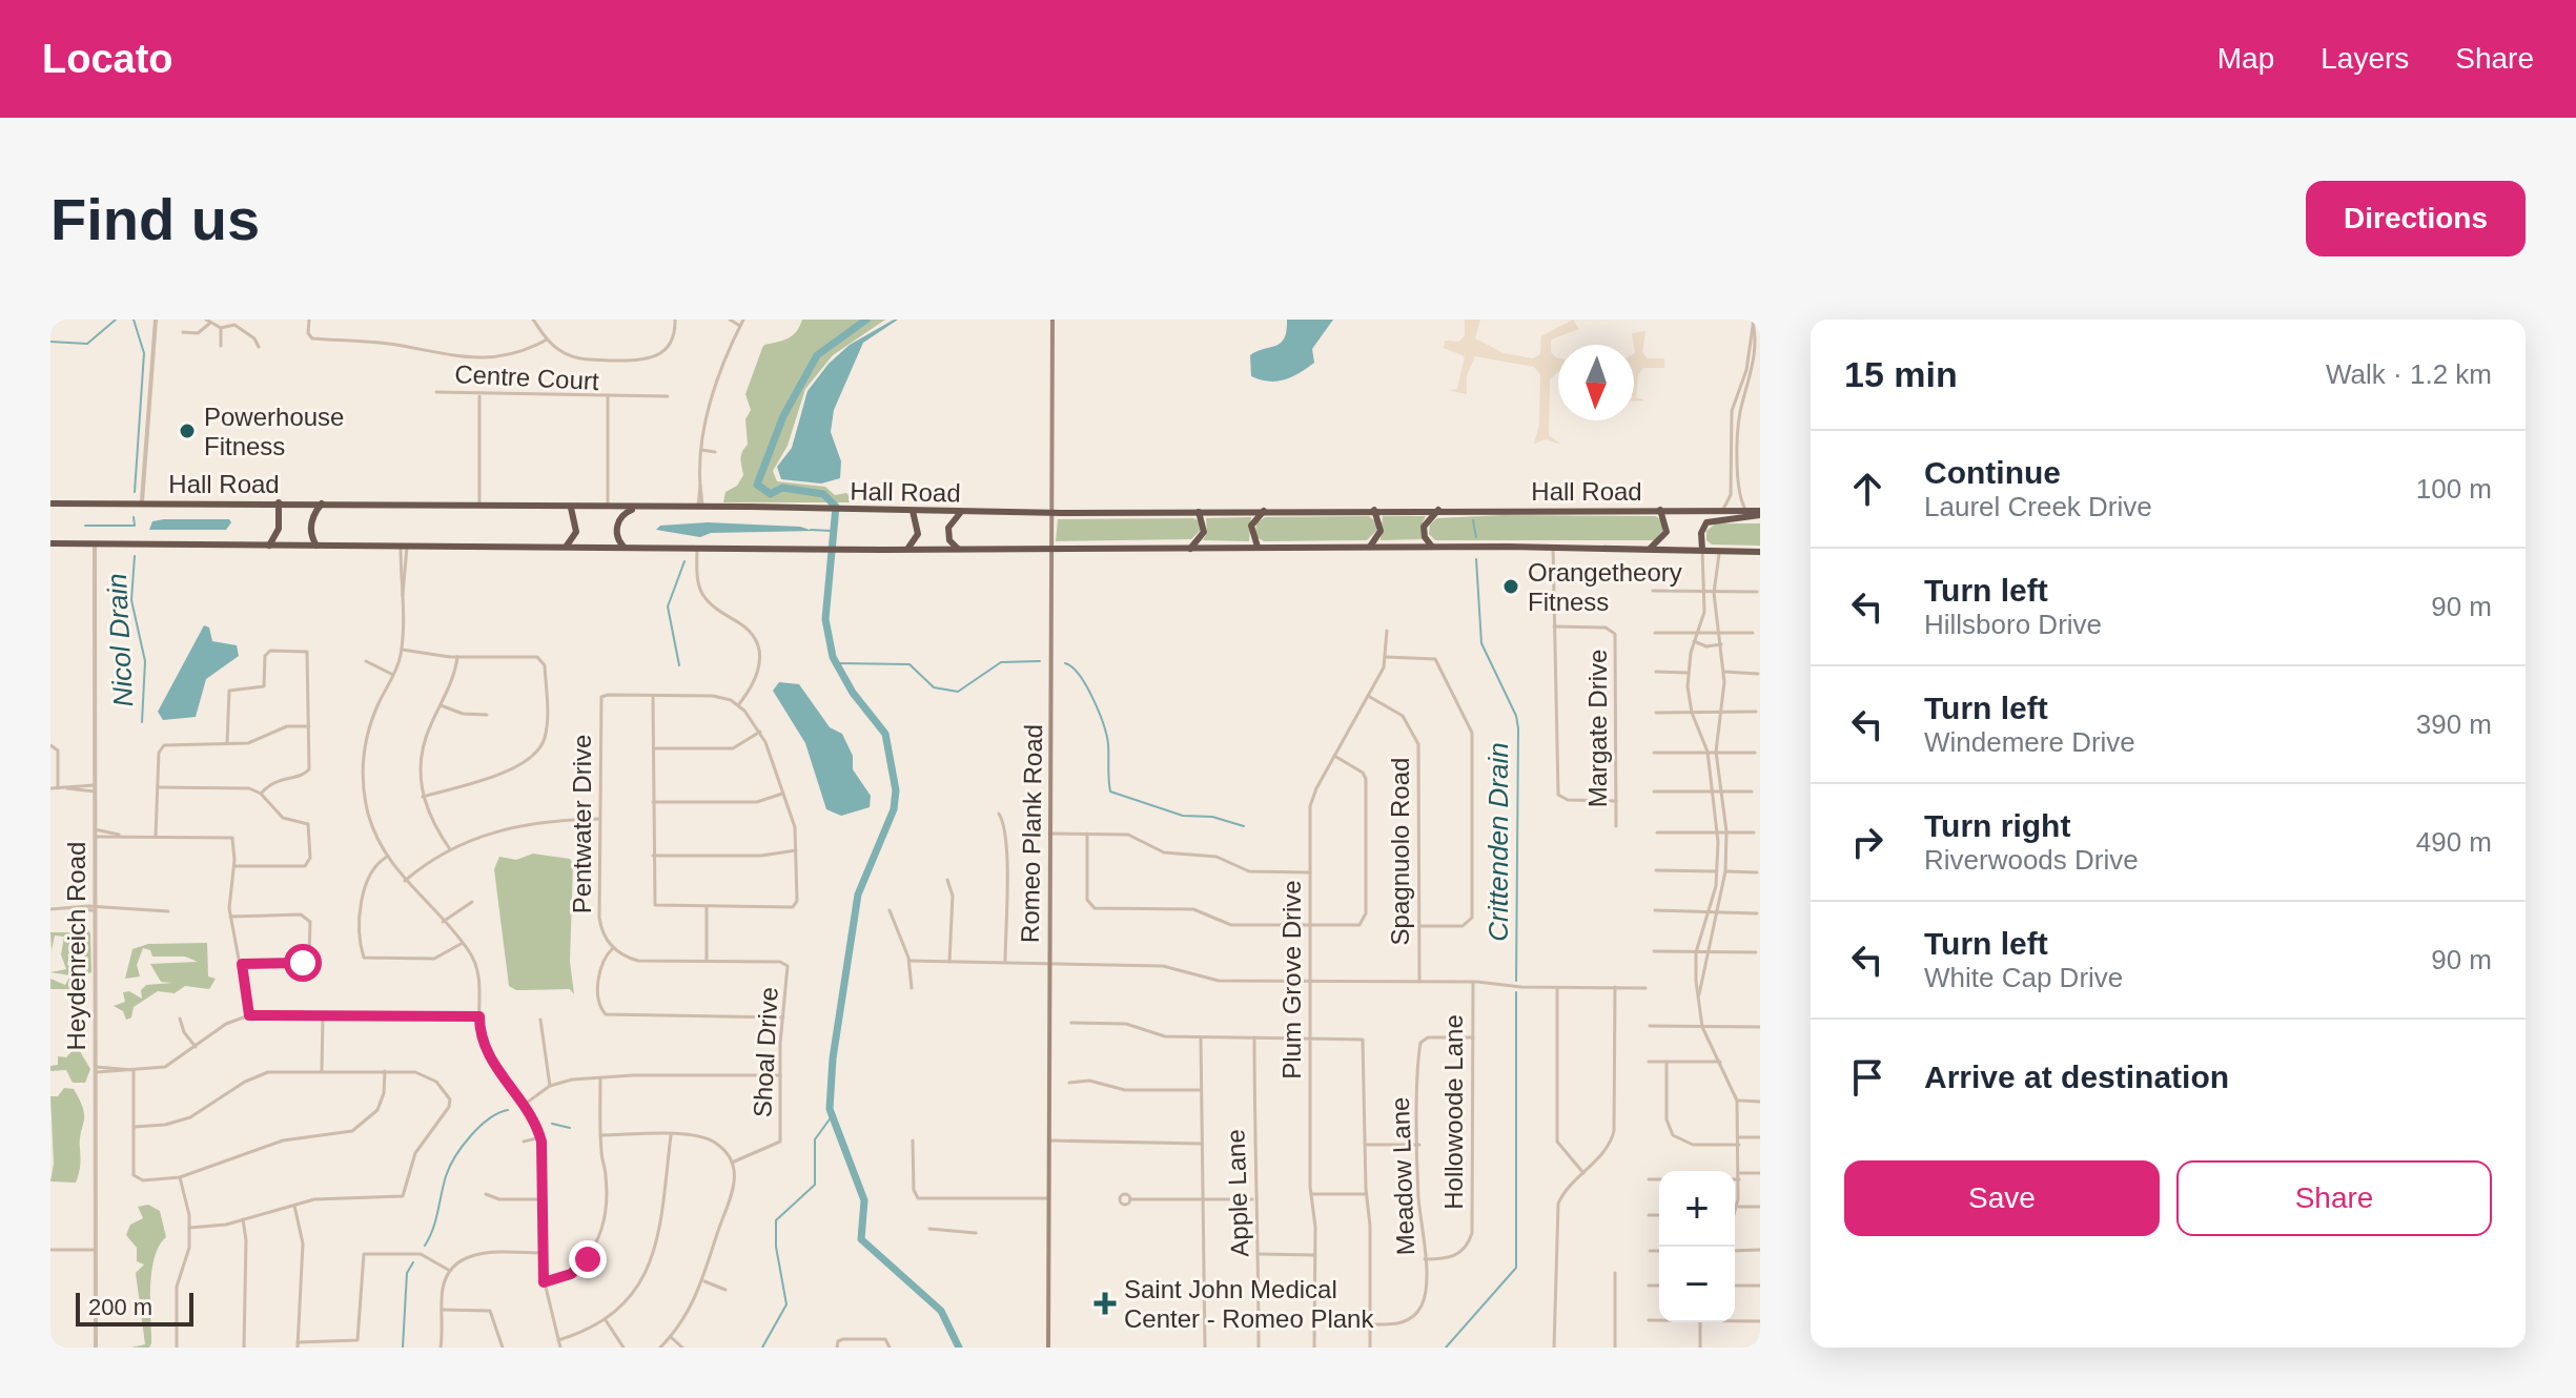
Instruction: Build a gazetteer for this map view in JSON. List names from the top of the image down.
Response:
{
  "streets": {
    "highway": ["Hall Road"],
    "main road": ["Romeo Plank Road"],
    "street": [
      "Centre Court",
      "Margate Drive",
      "Pentwater Drive",
      "Spagnuolo Road",
      "Heydenreich Road",
      "Plum Grove Drive",
      "Shoal Drive",
      "Hollowoode Lane",
      "Meadow Lane",
      "Apple Lane"
    ]
  },
  "crossings": [
    ["Centre Court", "Hall Road"],
    ["Hall Road", "Romeo Plank Road"],
    ["Spagnuolo Road", "Plum Grove Drive"],
    ["Hollowoode Lane", "Meadow Lane"]
  ],
  "water": ["Nicol Drain", "Crittenden Drain"],
  "places": {
    "other": ["Powerhouse Fitness", "Orangetheory Fitness"],
    "health": ["Saint John Medical Center - Romeo Plank"]
  },
  "scale_bar": "200 m",
  "north": "bottom",
  "page": {
    "header": "Locato",
    "nav": ["Map", "Layers", "Share"],
    "buttons": [
      "Directions",
      ["Save", "Share"]
    ],
    "title": "Find us",
    "heading": ["15 min", "Walk · 1.2 km"],
    "list": [
      ["Continue", "Laurel Creek Drive", "100 m"],
      ["Turn left", "Hillsboro Drive", "90 m"],
      ["Turn left", "Windemere Drive", "390 m"],
      ["Turn right", "Riverwoods Drive", "490 m"],
      ["Turn left", "White Cap Drive", "90 m"],
      "Arrive at destination"
    ],
    "map_buttons": ["+", "−"],
    "scale": "200 m"
  }
}
